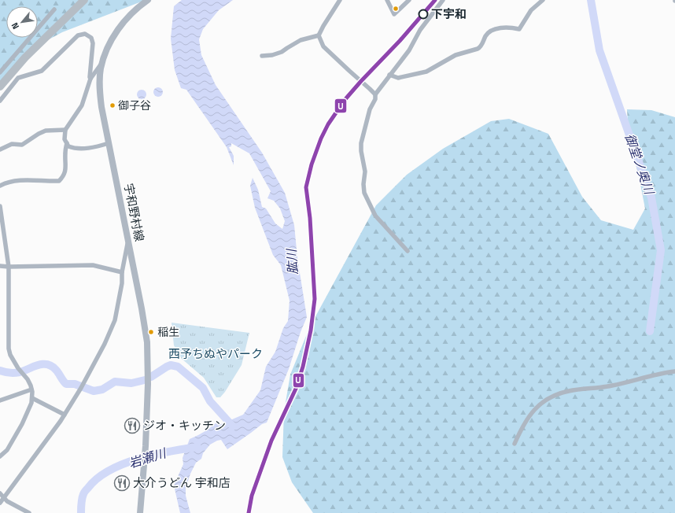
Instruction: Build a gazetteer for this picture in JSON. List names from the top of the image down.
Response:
{
  "streets": {
    "main road": ["宇和野村線"]
  },
  "water": ["御堂ノ奥川", "肱川", "岩瀬川"],
  "parks": ["西予ちぬやパーク"],
  "places": {
    "other": ["下宇和", "御子谷", "稲生"],
    "restaurant": ["ジオ・キッチン", "大介うどん 宇和店"]
  },
  "lines": ["transit line U"],
  "north": "bottom left"
}
